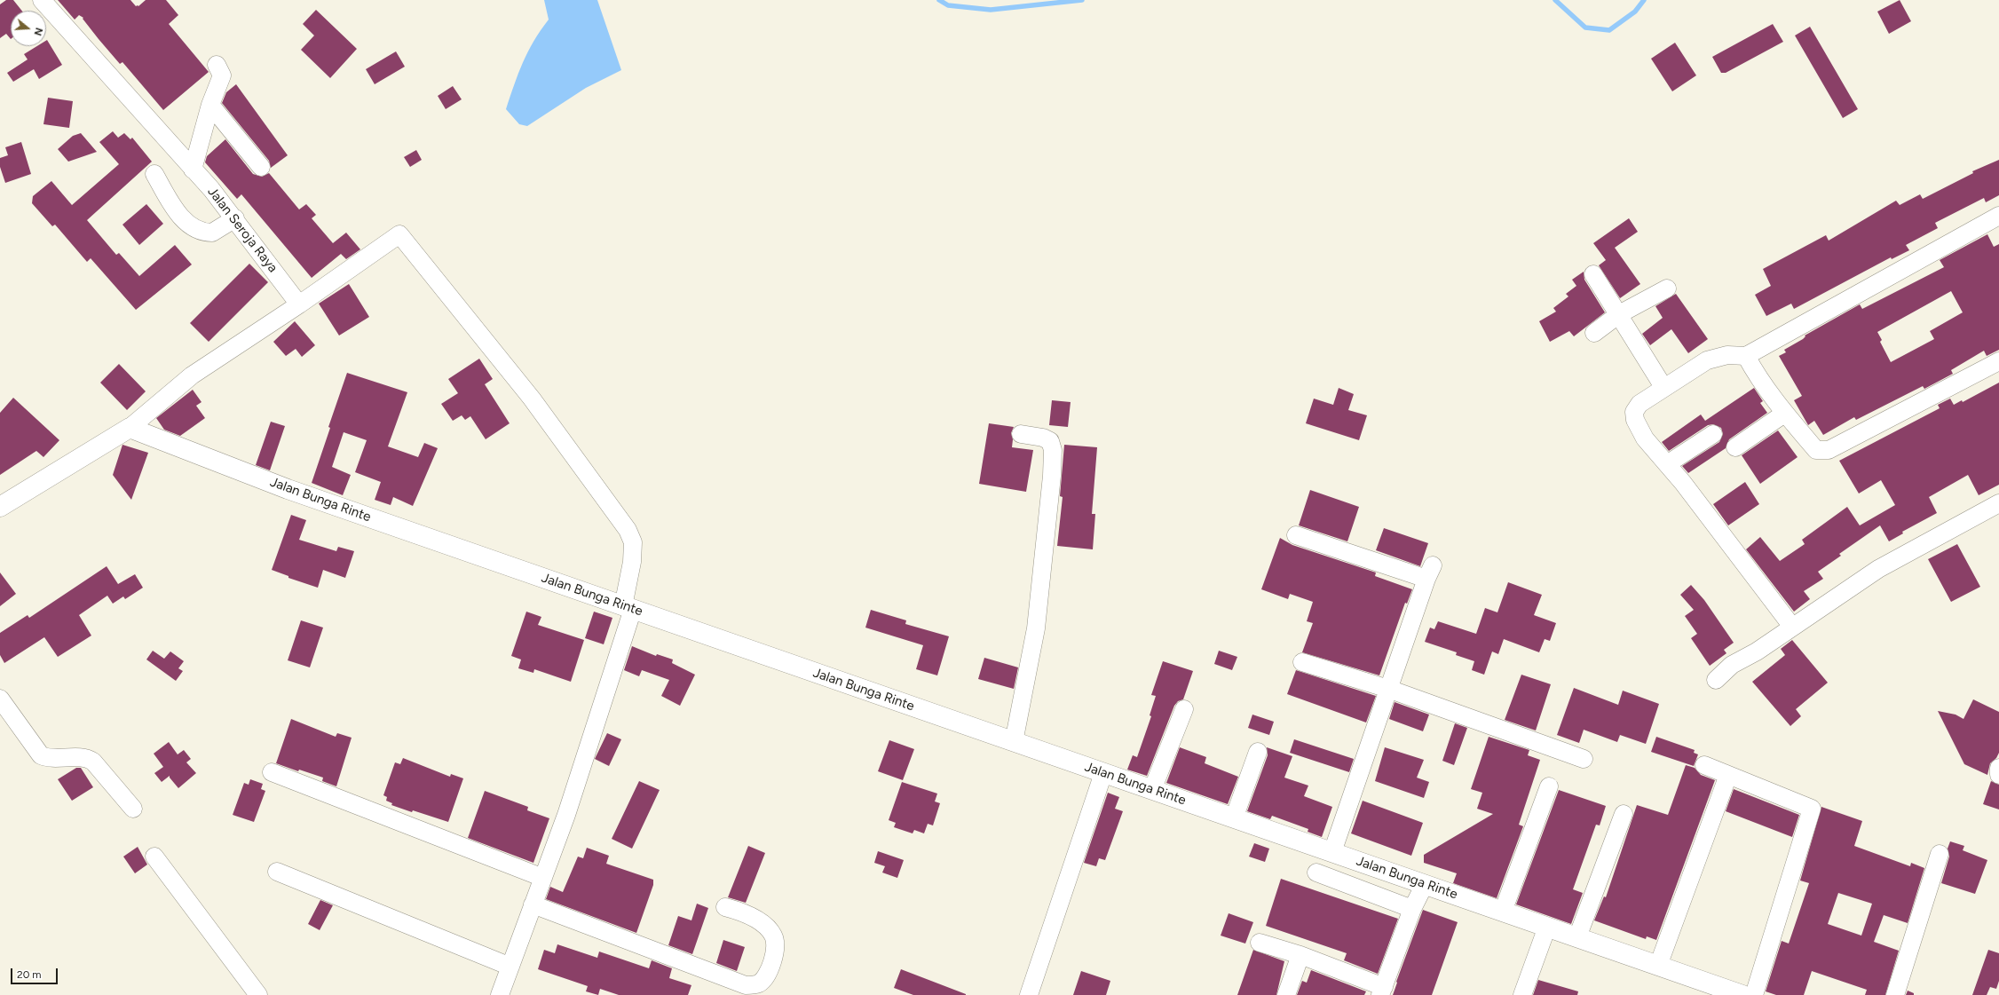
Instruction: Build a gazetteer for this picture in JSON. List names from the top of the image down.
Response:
{
  "streets": {
    "street": ["Jalan Seroja Raya", "Jalan Bunga Rinte"]
  },
  "scale_bar": "20 m",
  "north": "right"
}
